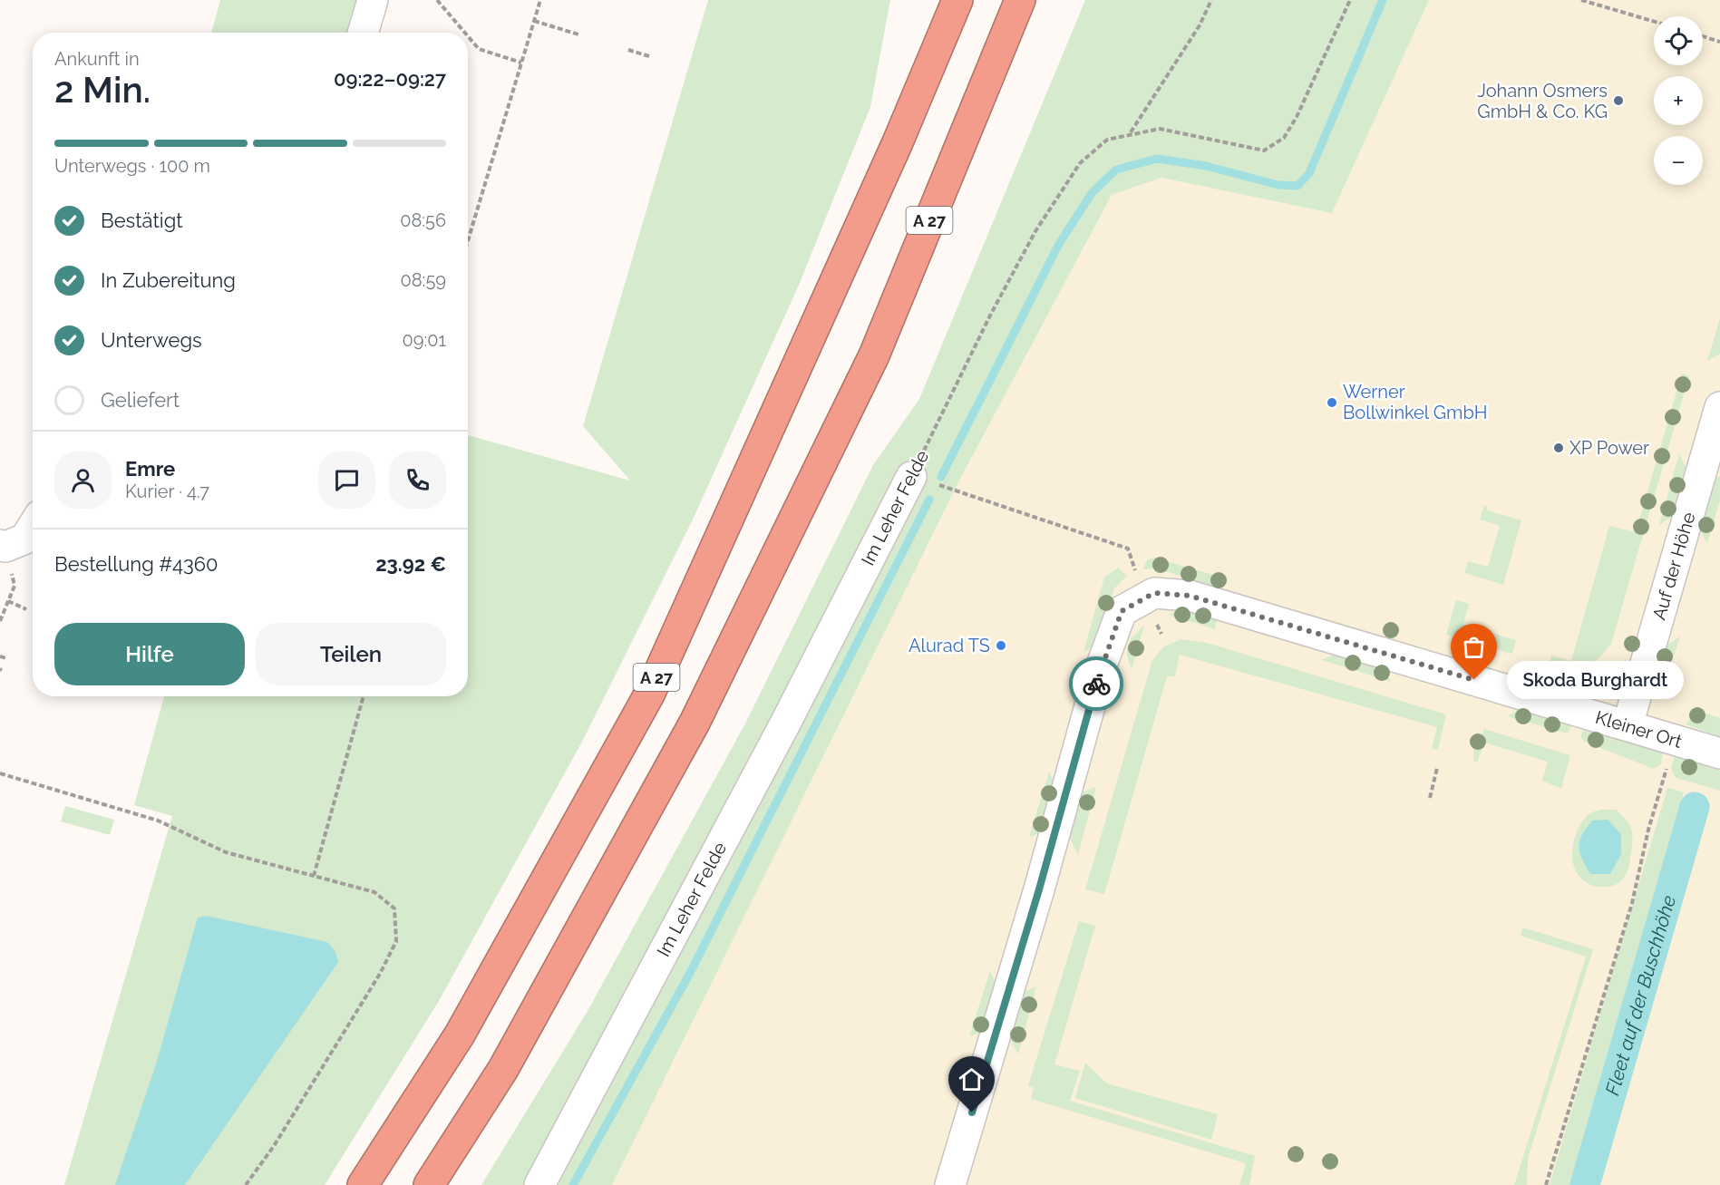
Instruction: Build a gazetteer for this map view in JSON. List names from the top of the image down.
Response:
{
  "streets": {
    "highway": ["A 27"],
    "street": ["Im Leher Felde", "Auf der Höhe", "Kleiner Ort"]
  },
  "crossings": [
    ["Auf der Höhe", "Kleiner Ort"]
  ],
  "water": ["Fleet auf der Buschhöhe"],
  "places": [
    "Johann Osmers GmbH & Co. KG",
    "Werner Bollwinkel GmbH",
    "XP Power",
    "Alurad TS",
    "Skoda Burghardt"
  ],
  "page": {
    "map_buttons": ["+", "−"],
    "heading": ["2 Min.", "Ankunft in", "09:22–09:27"],
    "panel": [
      "Emre",
      "Kurier · 4.7",
      "Bestellung #4360",
      "23.92 €"
    ],
    "bar": "Unterwegs · 100 m",
    "list": [
      ["Bestätigt", "08:56"],
      ["In Zubereitung", "08:59"],
      ["Unterwegs", "09:01"],
      "Geliefert"
    ],
    "buttons": ["Hilfe", "Teilen"],
    "bubble": "Skoda Burghardt"
  }
}
